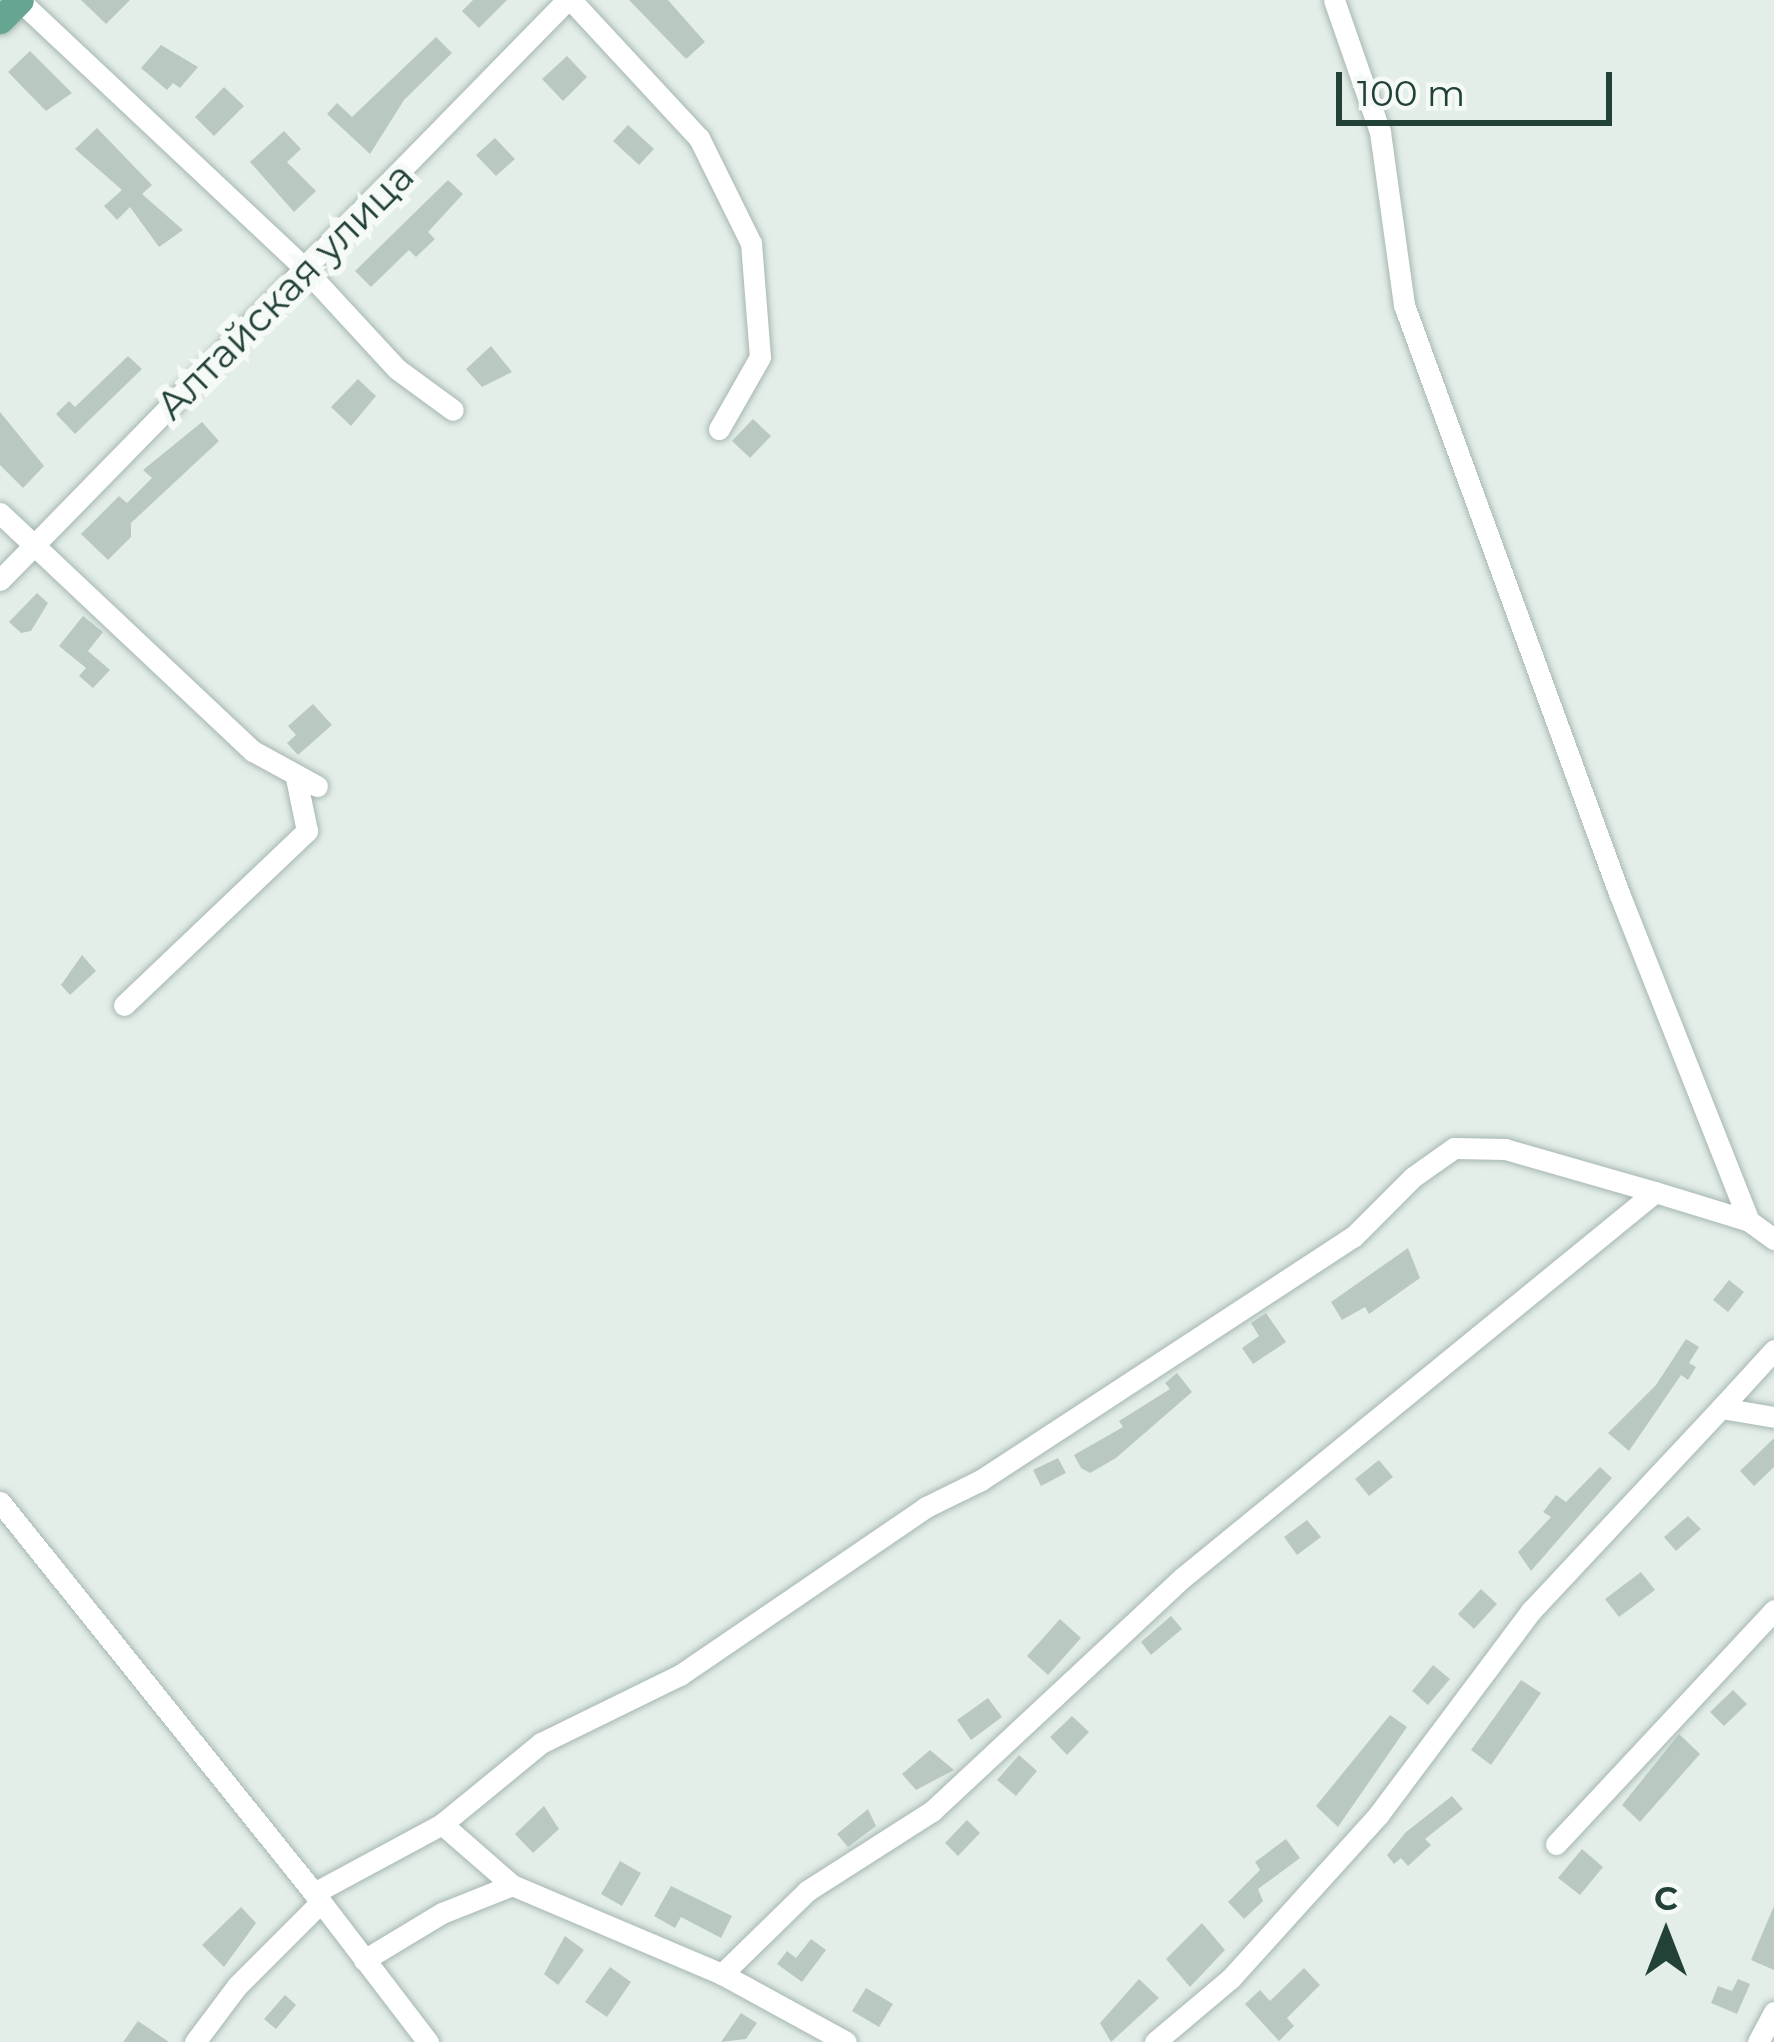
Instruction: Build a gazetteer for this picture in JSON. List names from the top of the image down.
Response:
{
  "streets": {
    "street": ["Алтайская улица"]
  },
  "scale_bar": "100 m",
  "north": "top"
}
